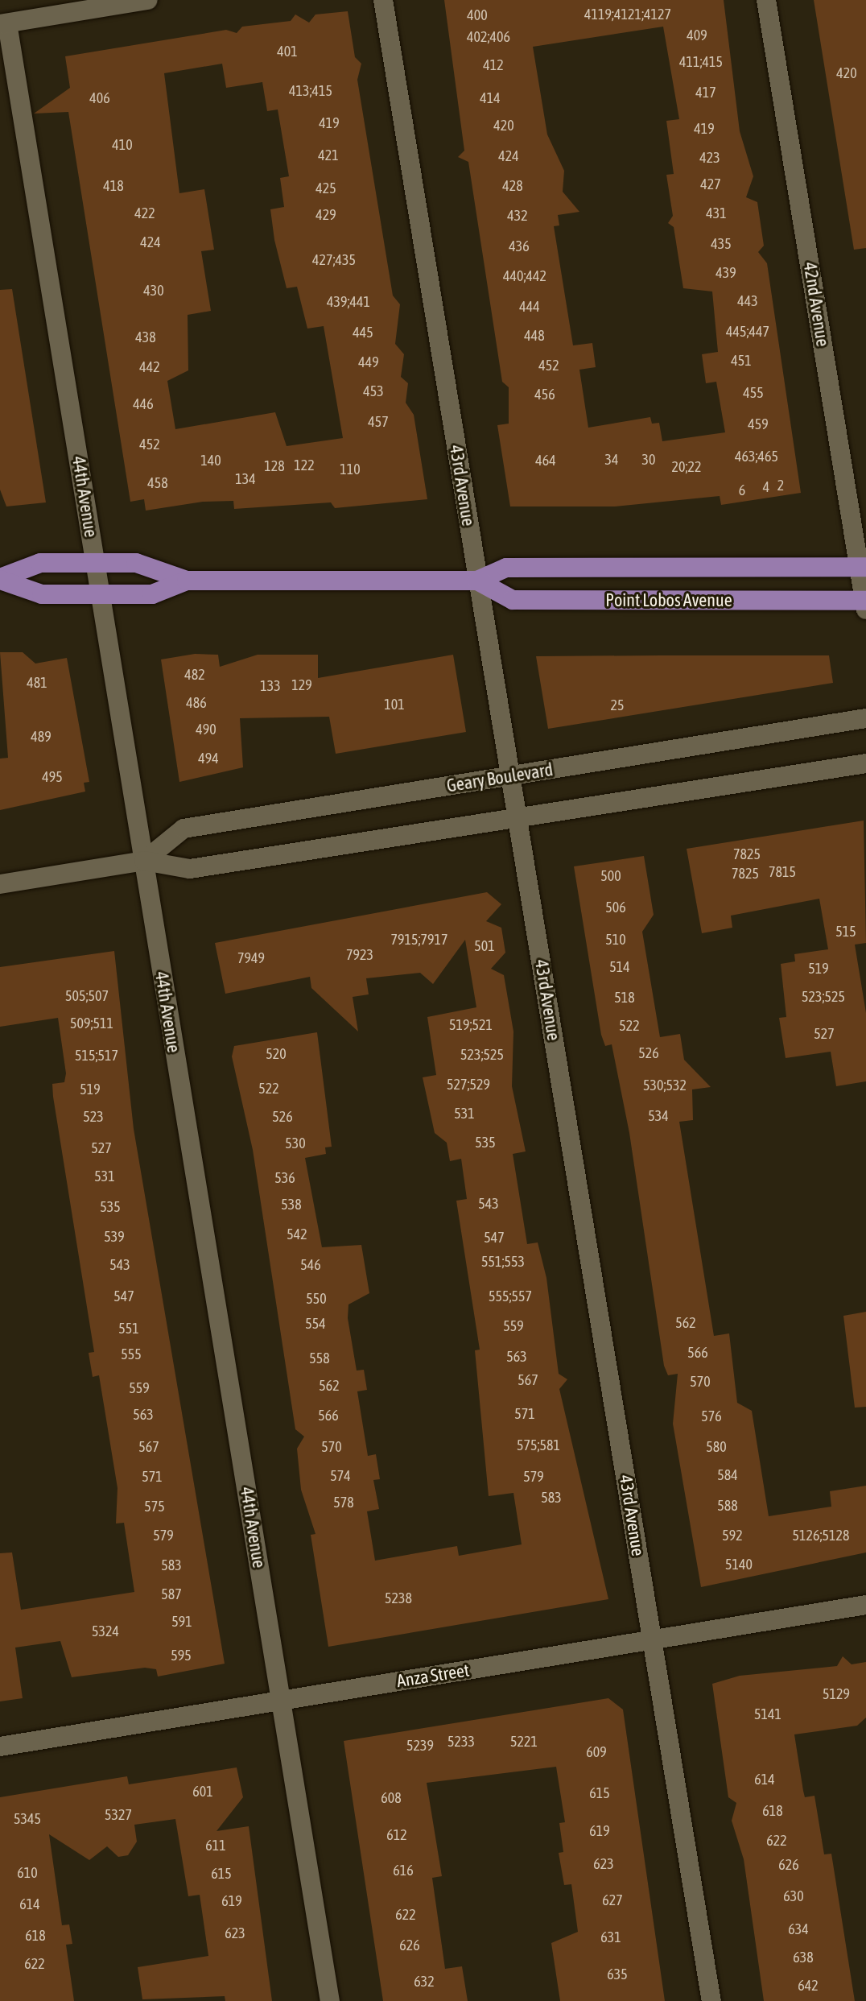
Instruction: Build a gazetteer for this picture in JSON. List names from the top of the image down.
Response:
{
  "streets": {
    "main road": ["Point Lobos Avenue"],
    "street": [
      "42nd Avenue",
      "43rd Avenue",
      "44th Avenue",
      "Geary Boulevard",
      "Anza Street"
    ]
  },
  "crossings": [
    ["42nd Avenue", "Point Lobos Avenue"],
    ["43rd Avenue", "Point Lobos Avenue"],
    ["43rd Avenue", "Geary Boulevard"],
    ["43rd Avenue", "Anza Street"],
    ["44th Avenue", "Point Lobos Avenue"],
    ["44th Avenue", "Geary Boulevard"],
    ["44th Avenue", "Anza Street"]
  ],
  "house_numbers": [
    "4119;4121;4127",
    "400",
    "409",
    "402;406",
    "401",
    "411;415",
    "412",
    "420",
    "413;415",
    "417",
    "406",
    "414",
    "419",
    "420",
    "419",
    "410",
    "421",
    "424",
    "423",
    "427",
    "418",
    "428",
    "425",
    "422",
    "431",
    "429",
    "432",
    "424",
    "435",
    "436",
    "427;435",
    "439",
    "440;442",
    "430",
    "443",
    "439;441",
    "444",
    "445;447",
    "445",
    "448",
    "438",
    "451",
    "449",
    "452",
    "442",
    "453",
    "455",
    "456",
    "446",
    "457",
    "459",
    "452",
    "463;465",
    "34",
    "30",
    "140",
    "464",
    "122",
    "128",
    "20;22",
    "110",
    "134",
    "458",
    "2",
    "4",
    "6",
    "482",
    "481",
    "129",
    "133",
    "486",
    "101",
    "25",
    "490",
    "489",
    "494",
    "495",
    "7825",
    "7815",
    "7825",
    "500",
    "506",
    "515",
    "7915;7917",
    "510",
    "501",
    "7923",
    "7949",
    "514",
    "519",
    "505;507",
    "523;525",
    "518",
    "509;511",
    "519;521",
    "522",
    "527",
    "526",
    "520",
    "523;525",
    "515;517",
    "527;529",
    "530;532",
    "522",
    "519",
    "531",
    "534",
    "523",
    "526",
    "535",
    "530",
    "527",
    "531",
    "536",
    "543",
    "538",
    "535",
    "542",
    "539",
    "547",
    "551;553",
    "543",
    "546",
    "547",
    "555;557",
    "550",
    "562",
    "554",
    "559",
    "551",
    "566",
    "555",
    "563",
    "558",
    "567",
    "570",
    "562",
    "559",
    "571",
    "563",
    "566",
    "576",
    "575;581",
    "567",
    "570",
    "580",
    "584",
    "574",
    "571",
    "579",
    "583",
    "578",
    "588",
    "575",
    "579",
    "592",
    "5126;5128",
    "5140",
    "583",
    "587",
    "5238",
    "591",
    "5324",
    "595",
    "5129",
    "5141",
    "5233",
    "5221",
    "5239",
    "609",
    "614",
    "601",
    "615",
    "608",
    "618",
    "5327",
    "5345",
    "619",
    "612",
    "622",
    "611",
    "623",
    "626",
    "616",
    "610",
    "615",
    "630",
    "627",
    "619",
    "614",
    "622",
    "634",
    "623",
    "618",
    "631",
    "626",
    "638",
    "622",
    "635",
    "632",
    "642"
  ]
}
